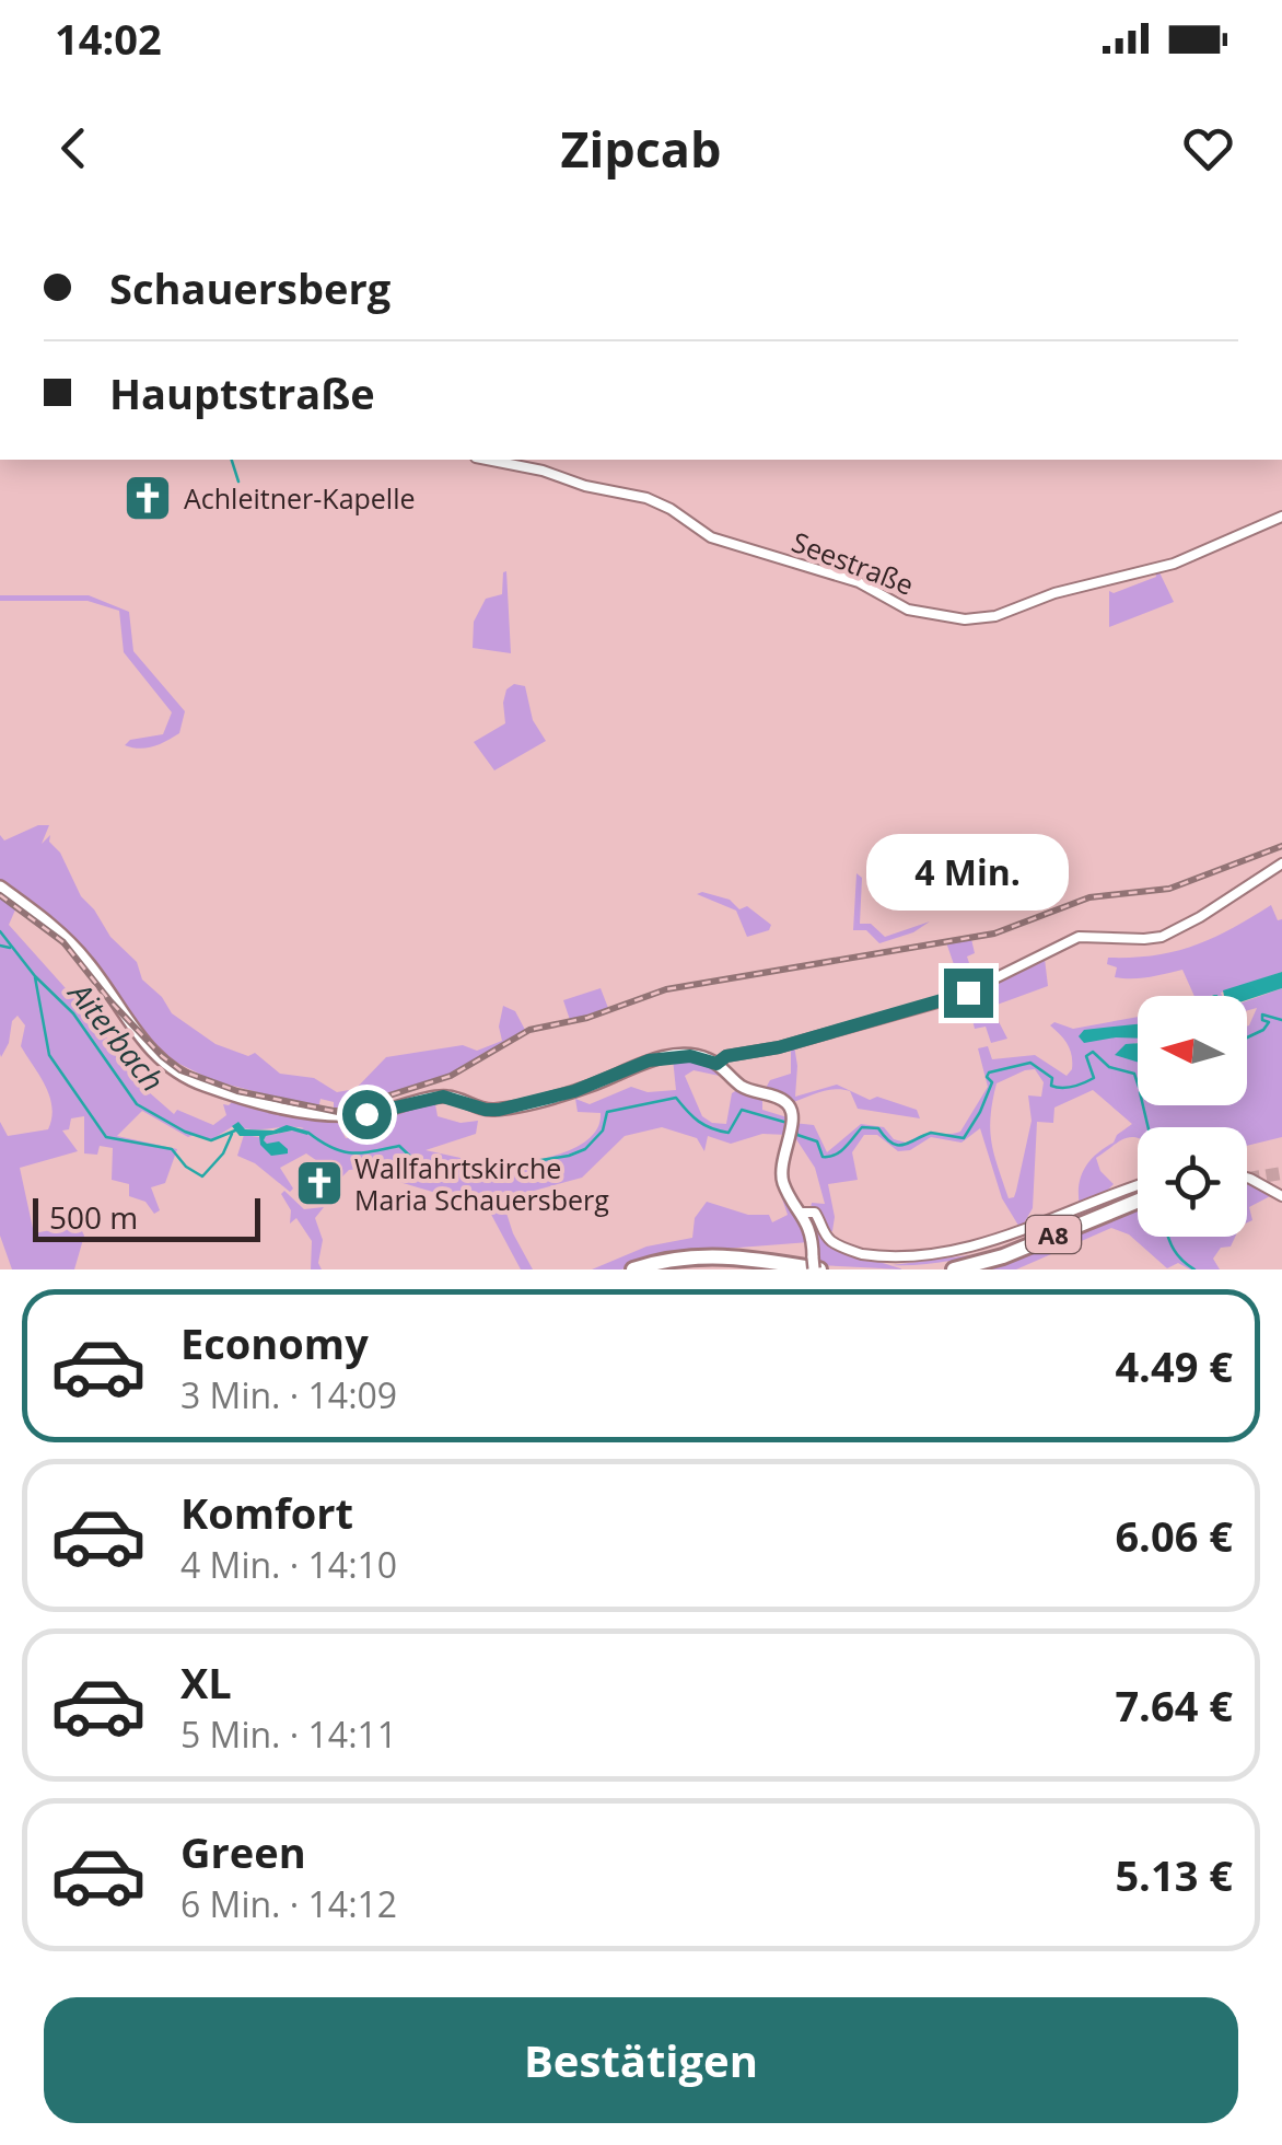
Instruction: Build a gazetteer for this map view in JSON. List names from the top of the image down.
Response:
{
  "streets": {
    "highway": ["A8"],
    "street": ["Seestraße"]
  },
  "water": ["Aiterbach"],
  "places": {
    "church": ["Achleitner-Kapelle", "Wallfahrtskirche Maria Schauersberg"]
  },
  "scale_bar": "500 m",
  "north": "left",
  "page": {
    "status": "14:02",
    "header": "Zipcab",
    "banner": ["Schauersberg", "Hauptstraße"],
    "bubble": "4 Min.",
    "scale": "500 m",
    "list": [
      {
        "name": "Economy",
        "note": "3 Min. · 14:09",
        "value": "4.49 €"
      },
      {
        "name": "Komfort",
        "note": "4 Min. · 14:10",
        "value": "6.06 €"
      },
      {
        "name": "XL",
        "note": "5 Min. · 14:11",
        "value": "7.64 €"
      },
      {
        "name": "Green",
        "note": "6 Min. · 14:12",
        "value": "5.13 €"
      }
    ],
    "buttons": "Bestätigen"
  }
}
